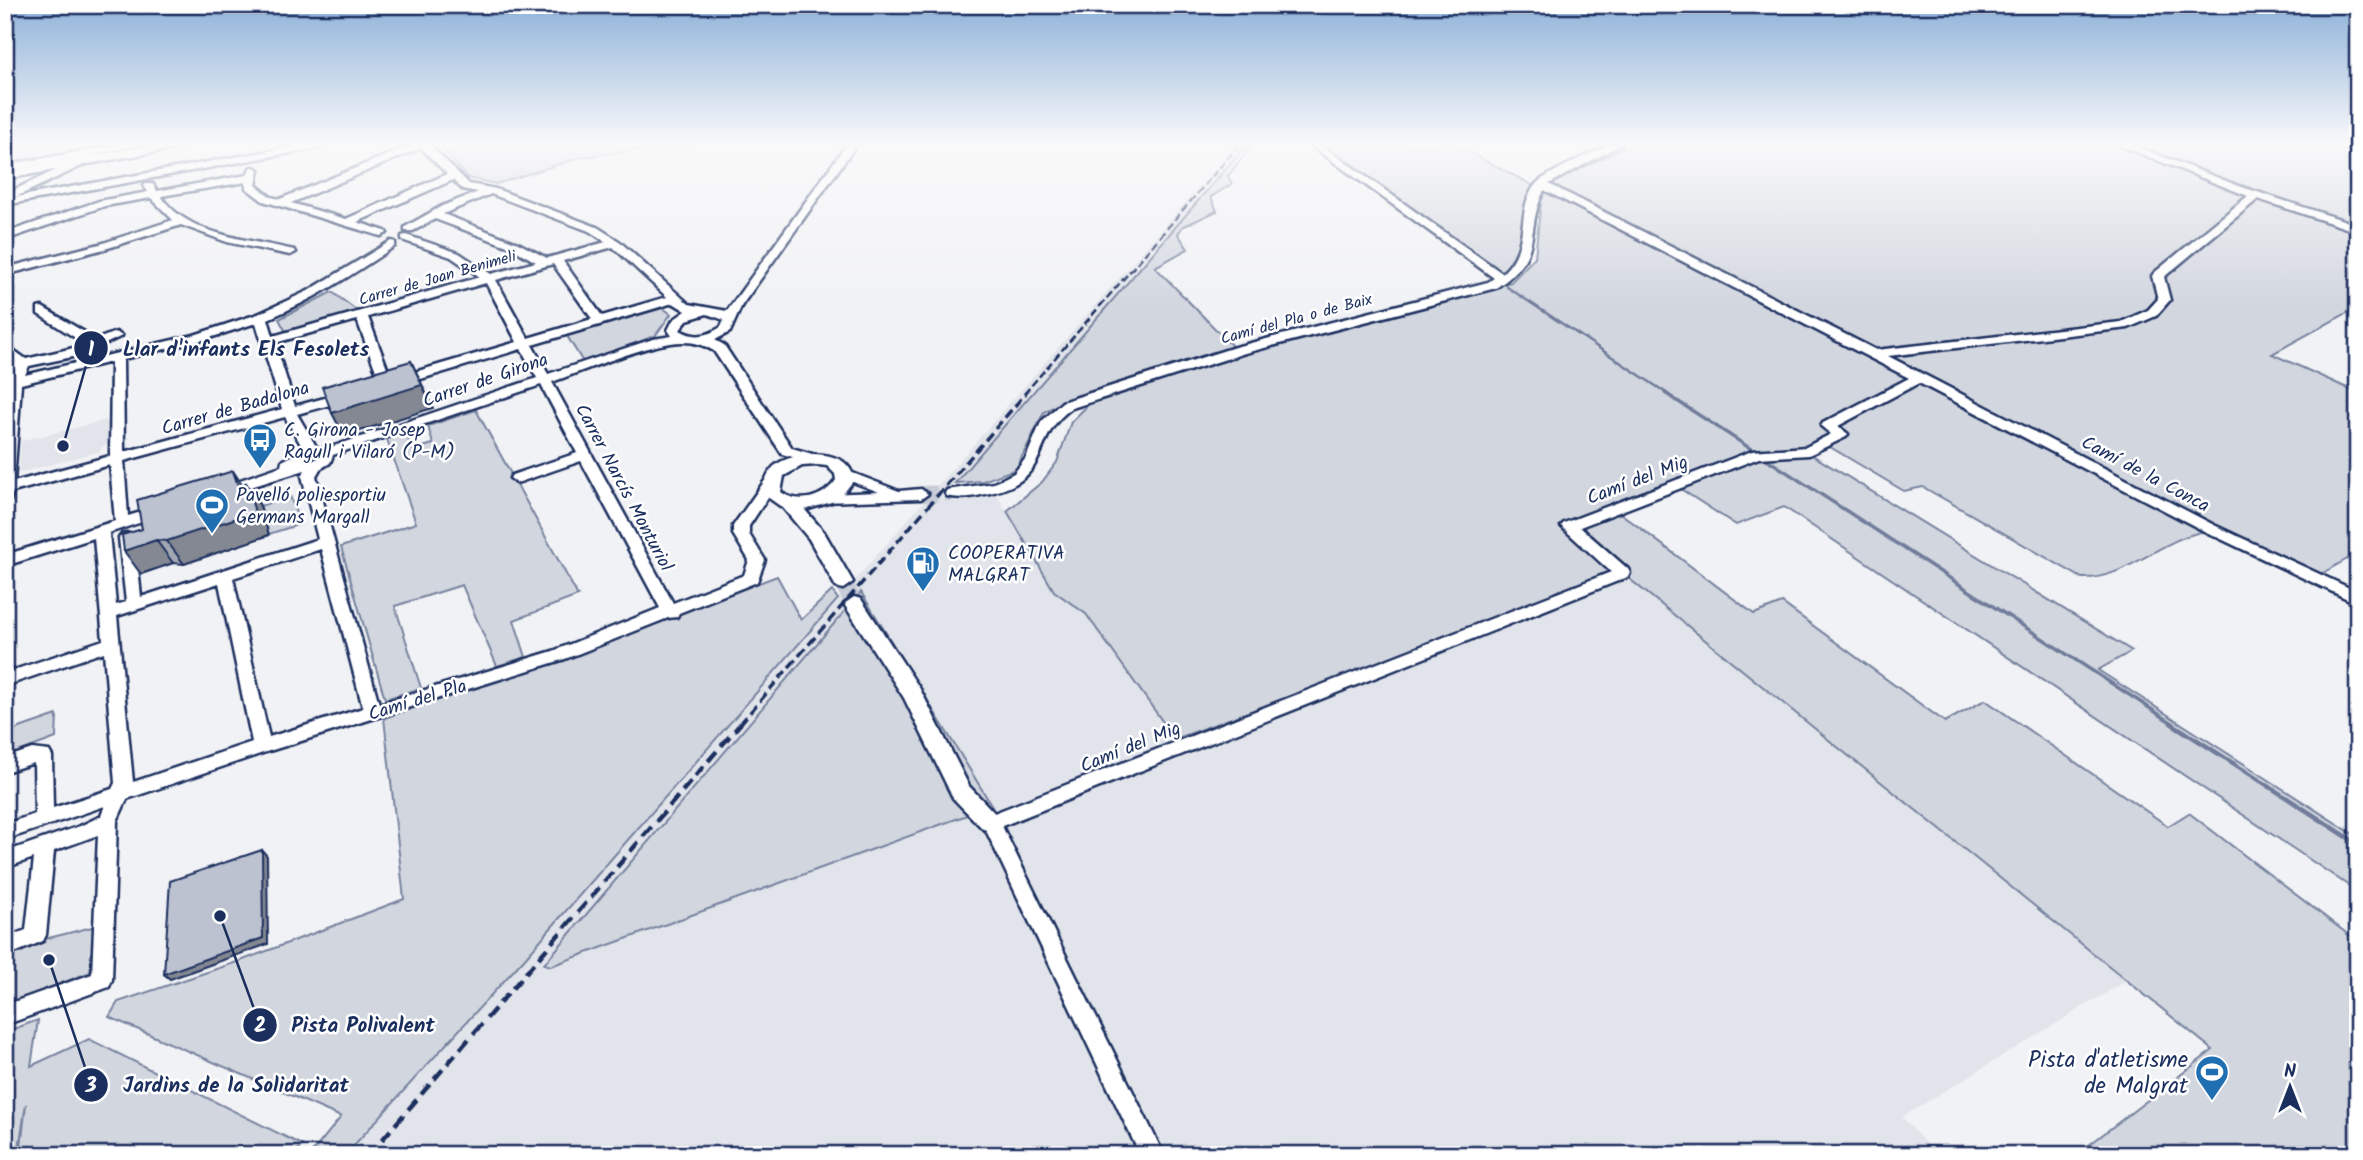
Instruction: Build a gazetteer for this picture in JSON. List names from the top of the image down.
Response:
{
  "streets": {
    "street": [
      "Carrer de Joan Benimeli",
      "Camí del Pla o de Baix",
      "Carrer de Girona",
      "Carrer de Badalona",
      "Camí de la Conca",
      "Camí del Mig",
      "Carrer Narcís Monturiol",
      "Camí del Pla"
    ]
  },
  "crossings": [
    ["Carrer de Joan Benimeli", "Carrer Narcís Monturiol"],
    ["Carrer de Girona", "Carrer Narcís Monturiol"],
    ["Carrer de Badalona", "Carrer Narcís Monturiol"],
    ["Camí de la Conca", "Camí del Mig"],
    ["Carrer Narcís Monturiol", "Camí del Pla"]
  ],
  "places": {
    "other": ["Llar d'infants Els Fesolets", "Pista Polivalent", "Jardins de la Solidaritat"],
    "bus stop": ["C. Girona - Josep Ragull i Vilaró (P-M)"],
    "sports": ["Pavelló poliesportiu Germans Margall", "Pista d'atletisme de Malgrat"],
    "fuel station": ["COOPERATIVA MALGRAT"]
  },
  "north": "top"
}
